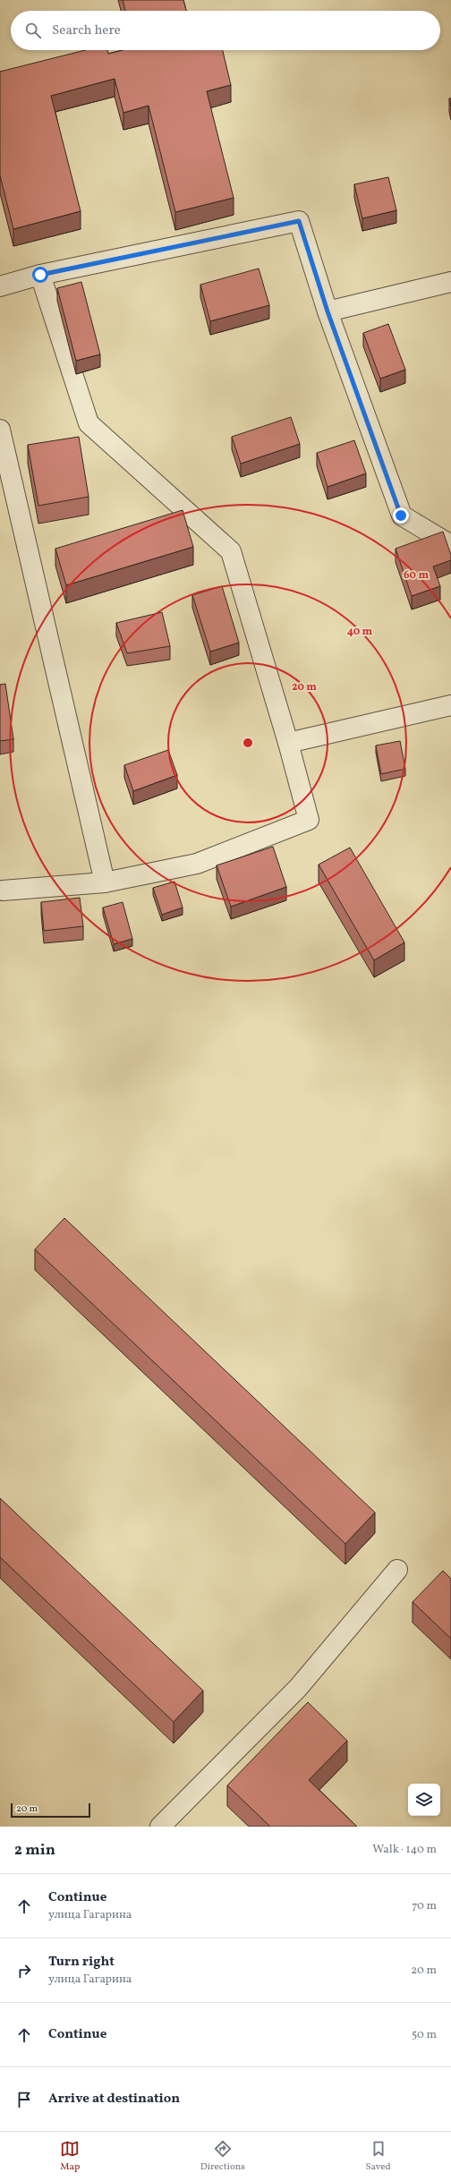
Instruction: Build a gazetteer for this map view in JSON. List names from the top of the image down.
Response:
{
  "scale_bar": "20 m",
  "page": {
    "search": "Search here",
    "scale": "20 m",
    "heading": ["2 min", "Walk · 140 m"],
    "list": [
      ["Continue", "улица Гагарина", "70 m"],
      ["Turn right", "улица Гагарина", "20 m"],
      ["Continue", "50 m"],
      "Arrive at destination"
    ],
    "nav": ["Map", "Directions", "Saved"]
  },
  "rings": ["60 m", "40 m", "20 m"]
}
